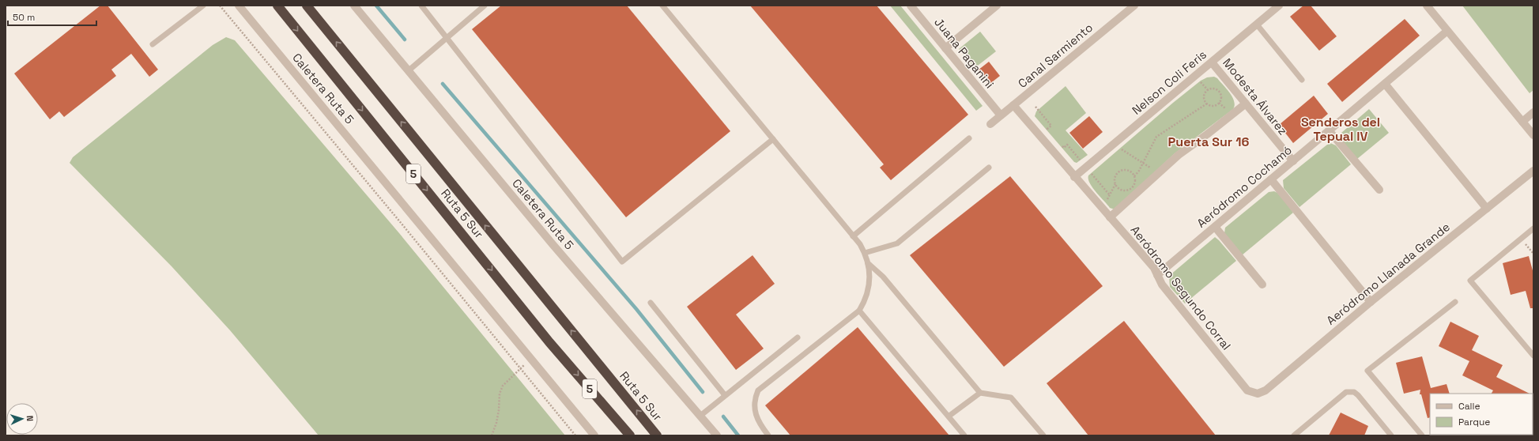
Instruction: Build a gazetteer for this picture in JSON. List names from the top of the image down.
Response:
{
  "streets": {
    "highway": ["5", "Ruta 5 Sur"],
    "street": [
      "Juana Paganini",
      "Canal Sarmiento",
      "Nelson Coli Feris",
      "Caletera Ruta 5",
      "Modesta Álvarez",
      "Aeródromo Cochamó",
      "Aeródromo Llanada Grande",
      "Aeródromo Segundo Corral"
    ]
  },
  "crossings": [
    ["Juana Paganini", "Canal Sarmiento"],
    ["Canal Sarmiento", "Aeródromo Segundo Corral"],
    ["Nelson Coli Feris", "Modesta Álvarez"],
    ["Nelson Coli Feris", "Aeródromo Segundo Corral"],
    ["Modesta Álvarez", "Aeródromo Cochamó"],
    ["Aeródromo Cochamó", "Aeródromo Segundo Corral"],
    ["Aeródromo Llanada Grande", "Aeródromo Segundo Corral"]
  ],
  "districts": ["Senderos del Tepual IV", "Puerta Sur 16"],
  "legend": ["Calle", "Parque"],
  "scale_bar": "50 m",
  "north": "right"
}
